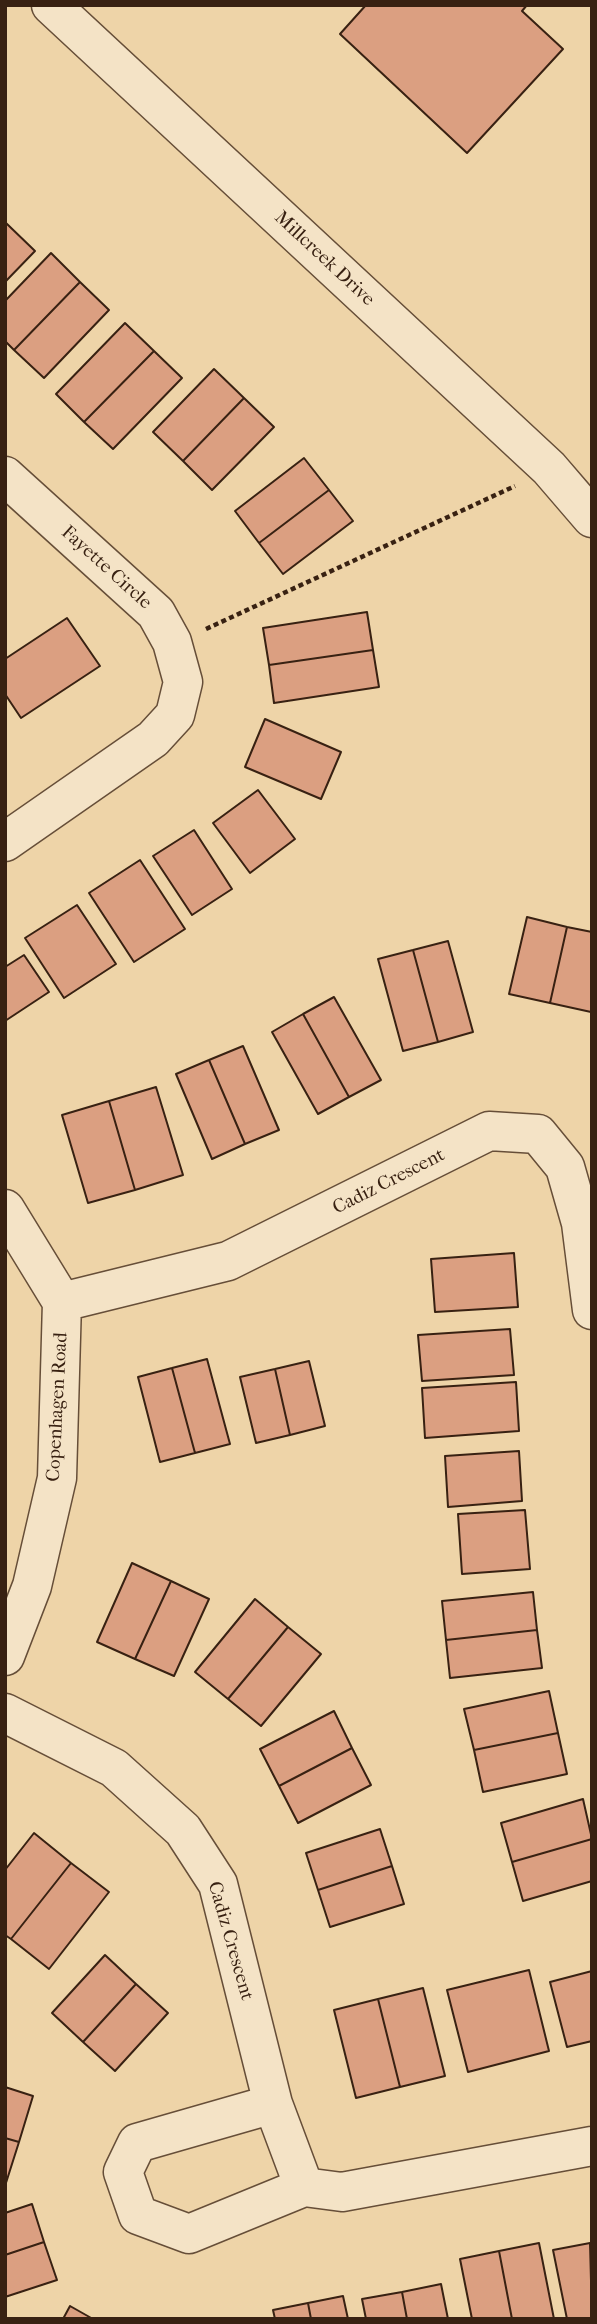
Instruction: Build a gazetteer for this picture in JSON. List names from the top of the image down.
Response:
{
  "streets": {
    "street": [
      "Millcreek Drive",
      "Fayette Circle",
      "Cadiz Crescent",
      "Copenhagen Road"
    ]
  },
  "crossings": [
    ["Cadiz Crescent", "Copenhagen Road"]
  ]
}
